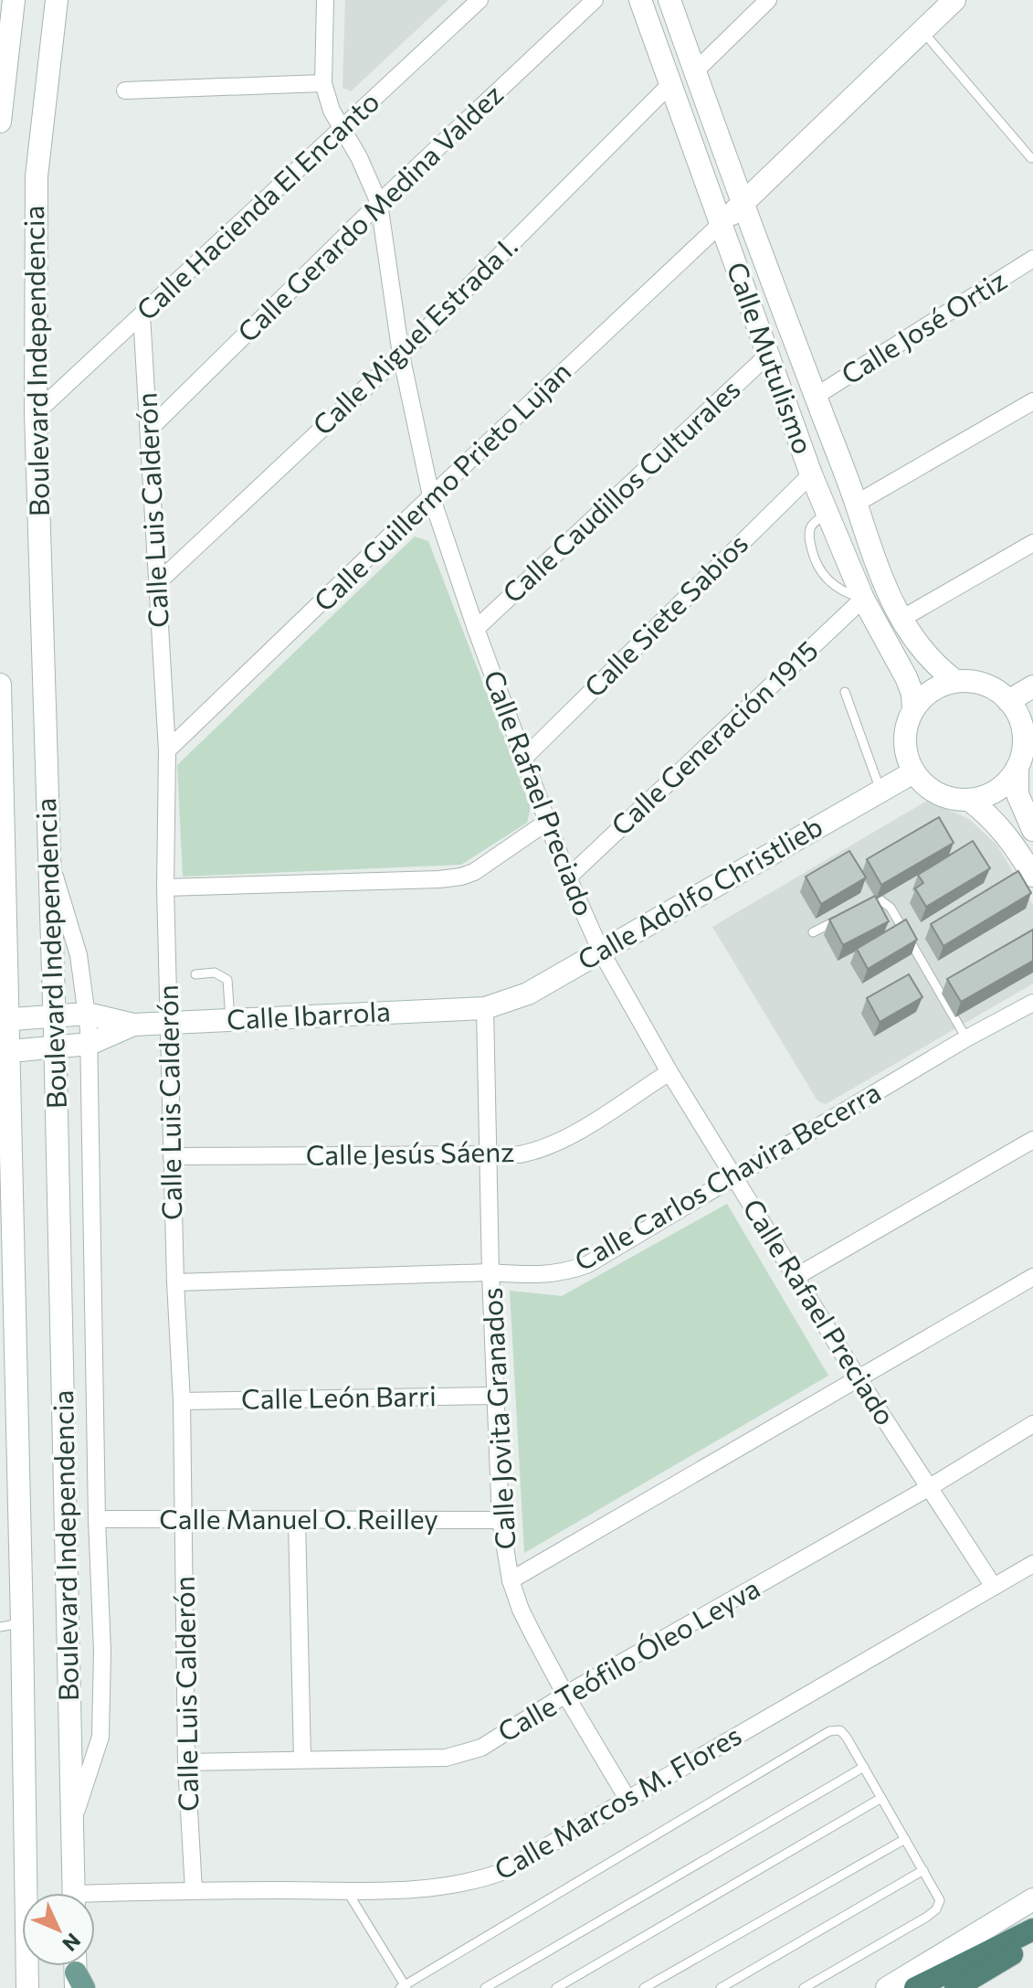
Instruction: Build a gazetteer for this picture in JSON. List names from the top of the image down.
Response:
{
  "streets": {
    "main road": [
      "Calle Mutulismo",
      "Boulevard Independencia",
      "Calle Adolfo Christlieb",
      "Calle Ibarrola"
    ],
    "street": [
      "Calle Hacienda El Encanto",
      "Calle Gerardo Medina Valdez",
      "Calle José Ortiz",
      "Calle Miguel Estrada I.",
      "Calle Guillermo Prieto Lujan",
      "Calle Caudillos Culturales",
      "Calle Luis Calderón",
      "Calle Siete Sabios",
      "Calle Generación 1915",
      "Calle Rafael Preciado",
      "Calle Jesús Sáenz",
      "Calle Carlos Chavira Becerra",
      "Calle León Barri",
      "Calle Jovita Granados",
      "Calle Manuel O. Reilley",
      "Calle Teófilo Óleo Leyva",
      "Calle Marcos M. Flores"
    ]
  },
  "crossings": [
    ["Calle Hacienda El Encanto", "Boulevard Independencia"],
    ["Calle Hacienda El Encanto", "Calle Luis Calderón"],
    ["Calle Hacienda El Encanto", "Calle Rafael Preciado"],
    ["Calle Gerardo Medina Valdez", "Calle Luis Calderón"],
    ["Calle Gerardo Medina Valdez", "Calle Rafael Preciado"],
    ["Calle José Ortiz", "Calle Mutulismo"],
    ["Calle Miguel Estrada I.", "Calle Mutulismo"],
    ["Calle Miguel Estrada I.", "Calle Luis Calderón"],
    ["Calle Miguel Estrada I.", "Calle Rafael Preciado"],
    ["Calle Mutulismo", "Calle Guillermo Prieto Lujan"],
    ["Calle Mutulismo", "Calle Caudillos Culturales"],
    ["Calle Mutulismo", "Calle Siete Sabios"],
    ["Calle Mutulismo", "Calle Generación 1915"],
    ["Calle Mutulismo", "Calle Adolfo Christlieb"],
    ["Boulevard Independencia", "Calle Ibarrola"],
    ["Calle Guillermo Prieto Lujan", "Calle Luis Calderón"],
    ["Calle Guillermo Prieto Lujan", "Calle Rafael Preciado"],
    ["Calle Caudillos Culturales", "Calle Rafael Preciado"],
    ["Calle Luis Calderón", "Calle Ibarrola"],
    ["Calle Luis Calderón", "Calle Jesús Sáenz"],
    ["Calle Luis Calderón", "Calle León Barri"],
    ["Calle Luis Calderón", "Calle Manuel O. Reilley"],
    ["Calle Luis Calderón", "Calle Teófilo Óleo Leyva"],
    ["Calle Luis Calderón", "Calle Marcos M. Flores"],
    ["Calle Siete Sabios", "Calle Rafael Preciado"],
    ["Calle Generación 1915", "Calle Rafael Preciado"],
    ["Calle Rafael Preciado", "Calle Adolfo Christlieb"],
    ["Calle Rafael Preciado", "Calle Jesús Sáenz"],
    ["Calle Rafael Preciado", "Calle Carlos Chavira Becerra"],
    ["Calle Rafael Preciado", "Calle Teófilo Óleo Leyva"],
    ["Calle Rafael Preciado", "Calle Marcos M. Flores"],
    ["Calle Adolfo Christlieb", "Calle Ibarrola"],
    ["Calle Adolfo Christlieb", "Calle Jovita Granados"],
    ["Calle Ibarrola", "Calle Jovita Granados"],
    ["Calle Jesús Sáenz", "Calle Jovita Granados"],
    ["Calle Carlos Chavira Becerra", "Calle Jovita Granados"],
    ["Calle León Barri", "Calle Jovita Granados"],
    ["Calle Jovita Granados", "Calle Manuel O. Reilley"],
    ["Calle Jovita Granados", "Calle Teófilo Óleo Leyva"],
    ["Calle Jovita Granados", "Calle Marcos M. Flores"]
  ],
  "north": "bottom right"
}
